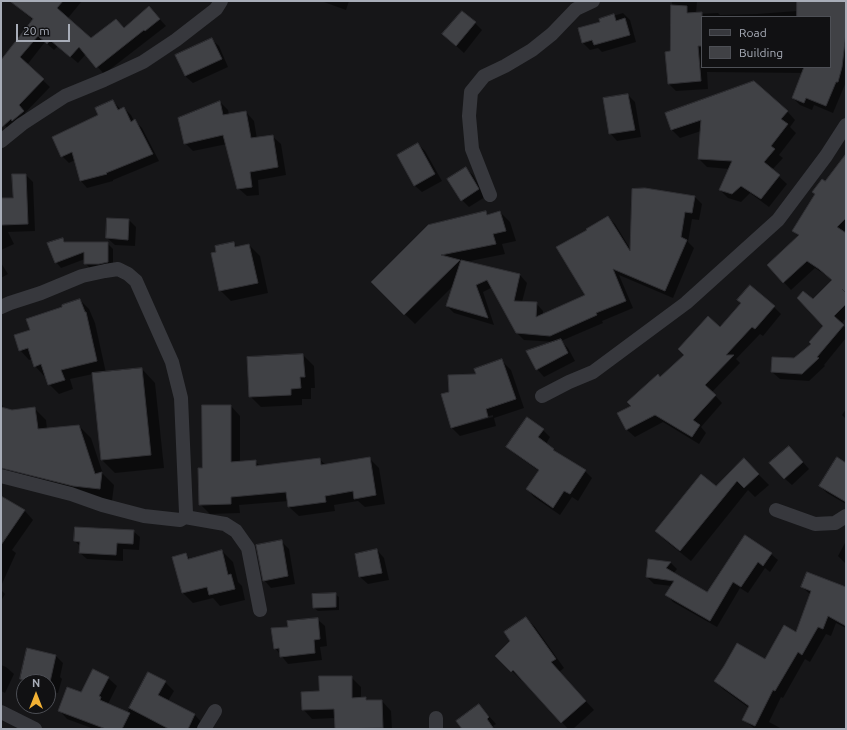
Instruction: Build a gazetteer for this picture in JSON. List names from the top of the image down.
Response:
{
  "legend": ["Road", "Building"],
  "scale_bar": "20 m",
  "north": "top"
}
